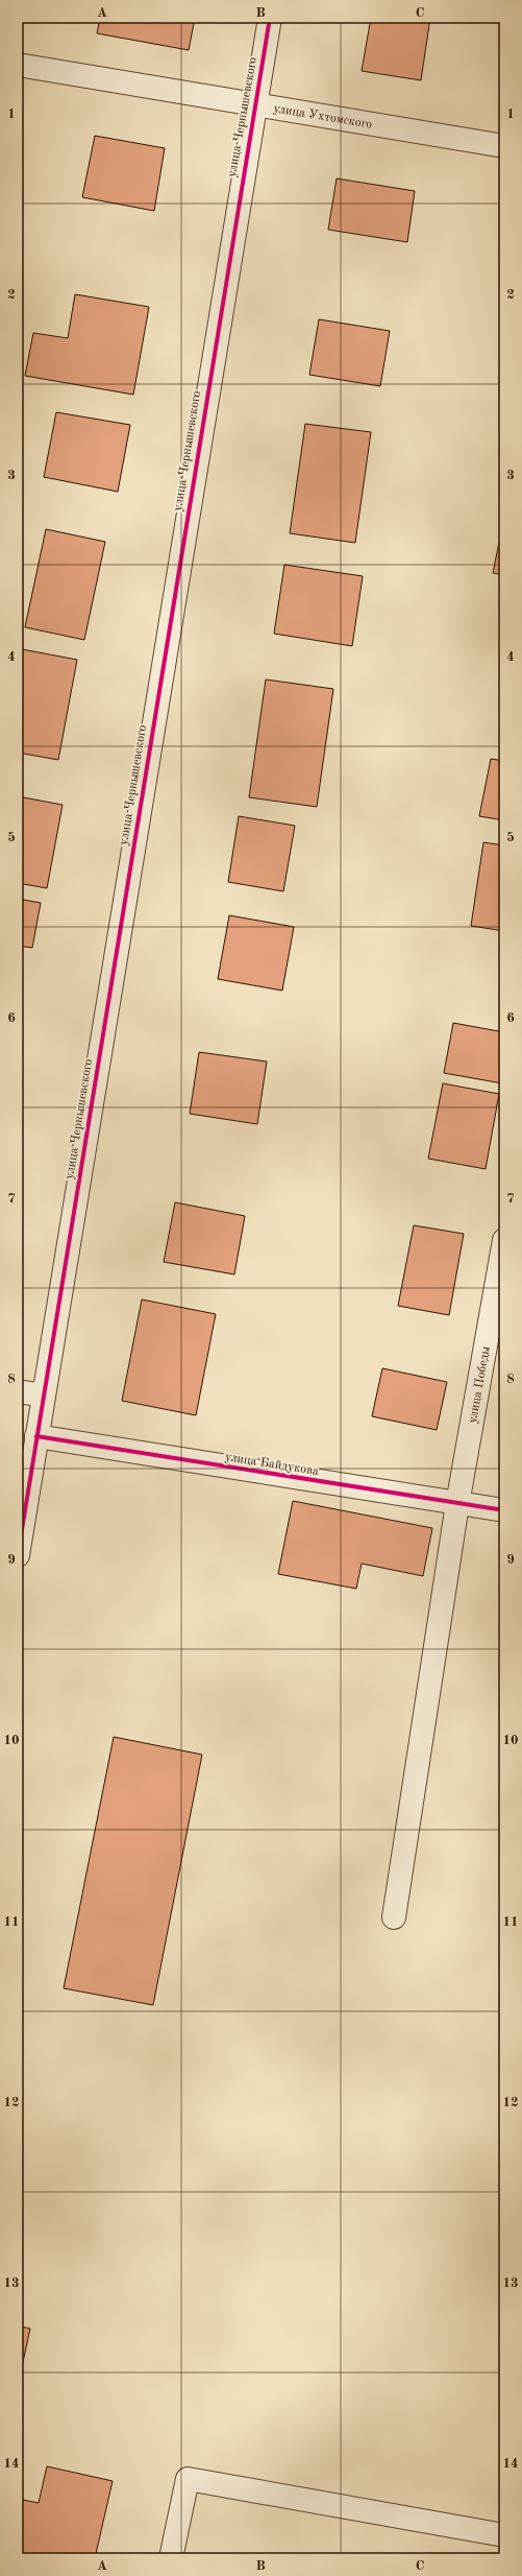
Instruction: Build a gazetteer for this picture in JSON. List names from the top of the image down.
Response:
{
  "streets": {
    "street": [
      "улица Ухтомского",
      "улица Чернышевского",
      "улица Победы",
      "улица Байдукова"
    ]
  },
  "crossings": [
    ["улица Ухтомского", "улица Чернышевского"],
    ["улица Чернышевского", "улица Байдукова"],
    ["улица Победы", "улица Байдукова"]
  ],
  "grid": {
    "columns": ["A", "B", "C"],
    "rows": [
      "1",
      "2",
      "3",
      "4",
      "5",
      "6",
      "7",
      "8",
      "9",
      "10",
      "11",
      "12",
      "13",
      "14"
    ]
  }
}
